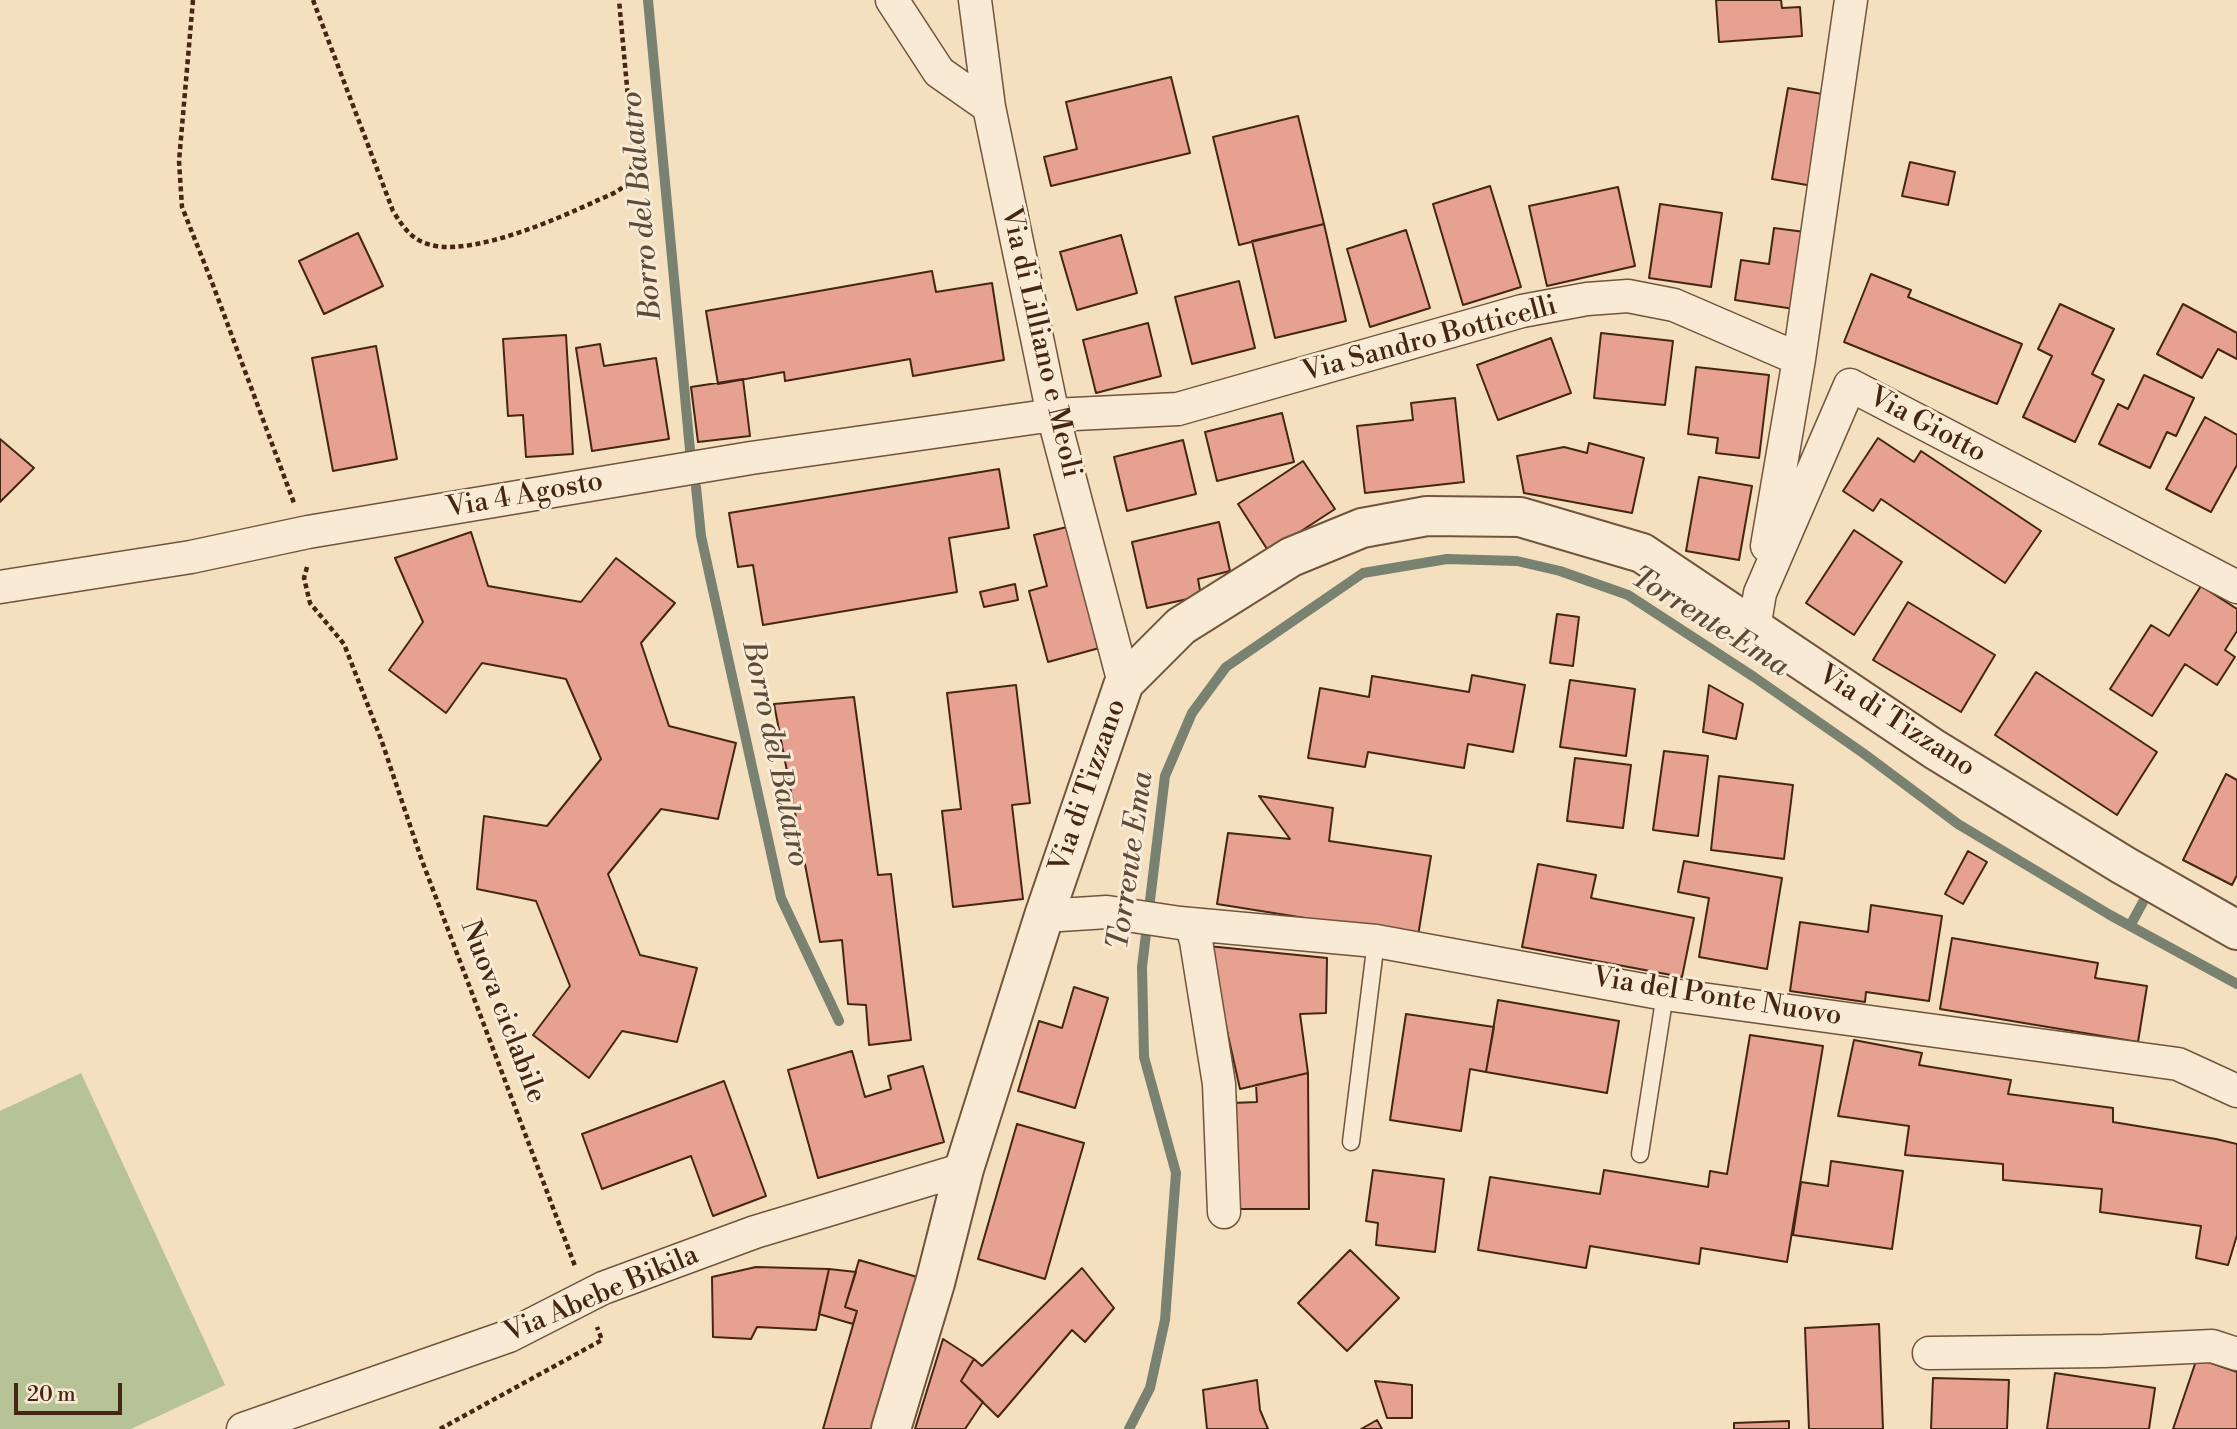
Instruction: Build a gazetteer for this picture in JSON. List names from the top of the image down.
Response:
{
  "streets": {
    "street": [
      "Via Sandro Botticelli",
      "Via di Lilliano e Meoli",
      "Via Giotto",
      "Via 4 Agosto",
      "Via di Tizzano",
      "Via del Ponte Nuovo",
      "Via Abebe Bikila"
    ],
    "path": ["Nuova ciclabile"]
  },
  "crossings": [
    ["Via Sandro Botticelli", "Via di Lilliano e Meoli"],
    ["Via Sandro Botticelli", "Via 4 Agosto"],
    ["Via di Lilliano e Meoli", "Via 4 Agosto"],
    ["Via di Lilliano e Meoli", "Via di Tizzano"],
    ["Via Giotto", "Via di Tizzano"],
    ["Via 4 Agosto", "Nuova ciclabile"],
    ["Via di Tizzano", "Via del Ponte Nuovo"],
    ["Via di Tizzano", "Via Abebe Bikila"],
    ["Nuova ciclabile", "Via Abebe Bikila"]
  ],
  "water": ["Borro del Balatro", "Torrente Ema"],
  "scale_bar": "20 m"
}
